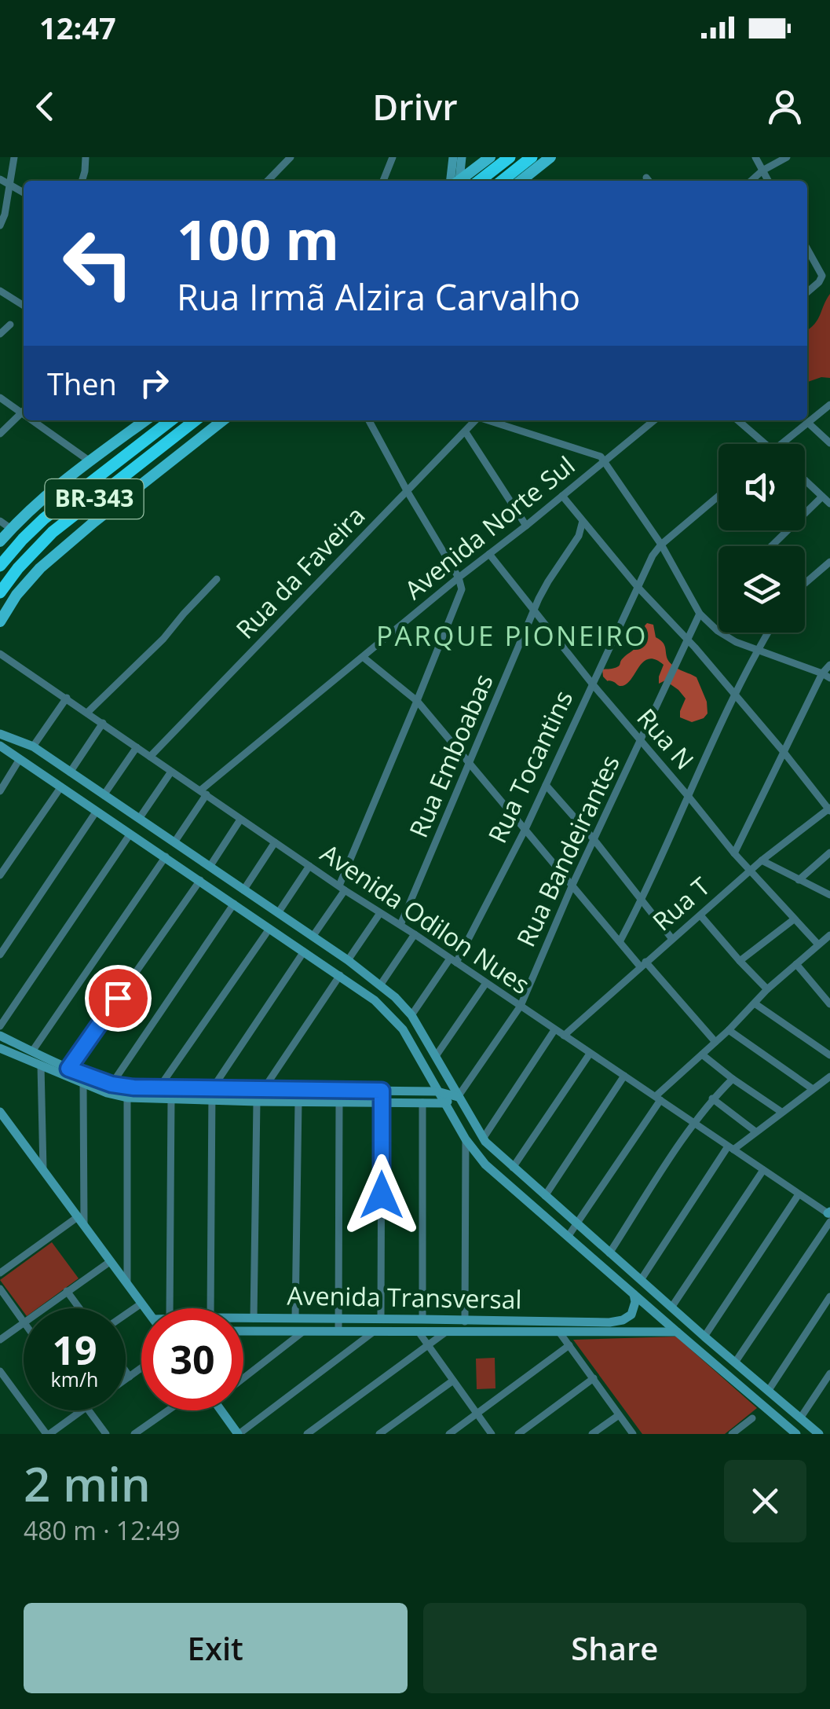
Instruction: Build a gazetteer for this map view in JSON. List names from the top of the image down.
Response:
{
  "streets": {
    "highway": ["BR-343"],
    "street": [
      "Avenida Norte Sul",
      "Rua da Faveira",
      "Rua N",
      "Rua Emboabas",
      "Rua Tocantins",
      "Rua Bandeirantes",
      "Rua T",
      "Avenida Odilon Nues",
      "Avenida Transversal"
    ]
  },
  "crossings": [
    ["Avenida Norte Sul", "Rua N"],
    ["Avenida Norte Sul", "Avenida Odilon Nues"],
    ["Rua da Faveira", "Avenida Odilon Nues"],
    ["Rua N", "Rua Emboabas"],
    ["Rua N", "Rua Tocantins"],
    ["Rua N", "Rua Bandeirantes"],
    ["Rua N", "Rua T"],
    ["Rua Emboabas", "Avenida Odilon Nues"],
    ["Rua Tocantins", "Avenida Odilon Nues"],
    ["Rua Bandeirantes", "Avenida Odilon Nues"],
    ["Rua T", "Avenida Odilon Nues"]
  ],
  "districts": ["PARQUE PIONEIRO"],
  "page": {
    "status": "12:47",
    "header": "Drivr",
    "turn": ["100 m", "Rua Irmã Alzira Carvalho"],
    "then": "Then",
    "speed": "19 km/h",
    "limit": "30",
    "heading": ["2 min", "480 m · 12:49"],
    "buttons": ["Exit", "Share"]
  }
}
